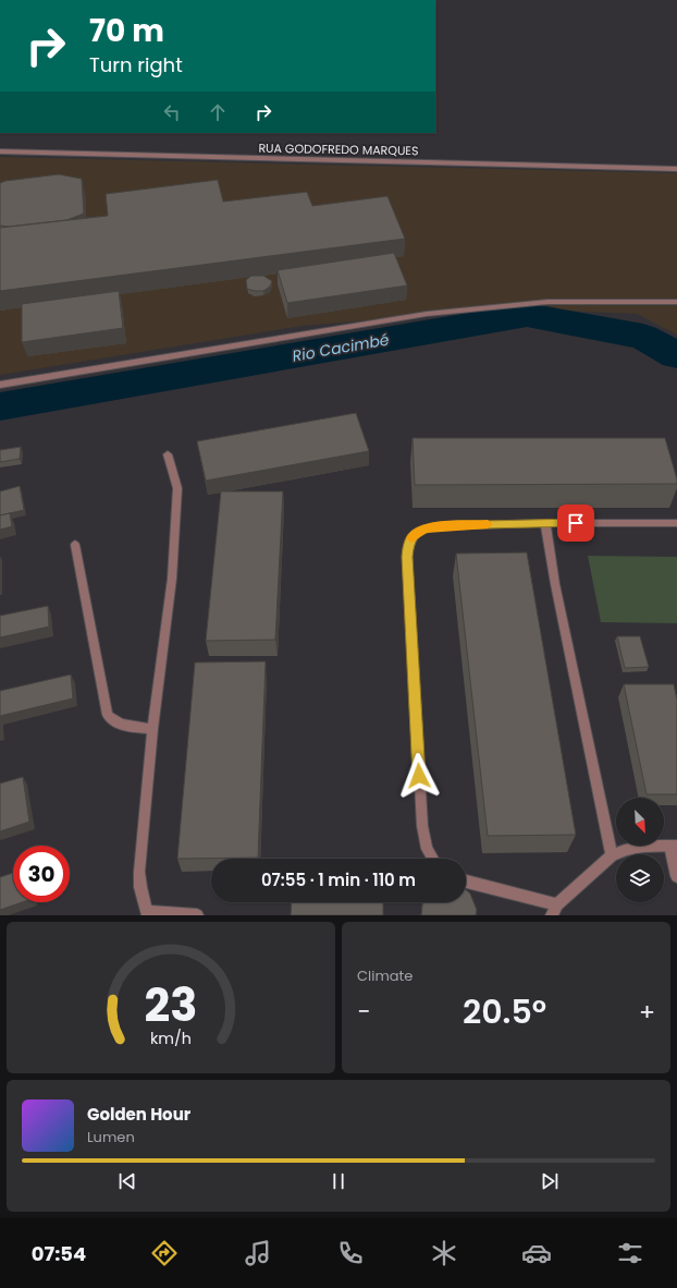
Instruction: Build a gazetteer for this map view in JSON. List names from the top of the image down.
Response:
{
  "streets": {
    "street": ["RUA GODOFREDO MARQUES"]
  },
  "water": ["Rio Cacimbé"],
  "north": "bottom right",
  "page": {
    "turn": ["70 m", "Turn right"],
    "limit": "30",
    "trip": "07:55 · 1 min · 110 m",
    "tile": "Climate",
    "heat": ["−", "20.5°", "+"],
    "song": ["Golden Hour", "Lumen"],
    "tabs": "07:54",
    "gauge": ["23", "km/h"]
  }
}
